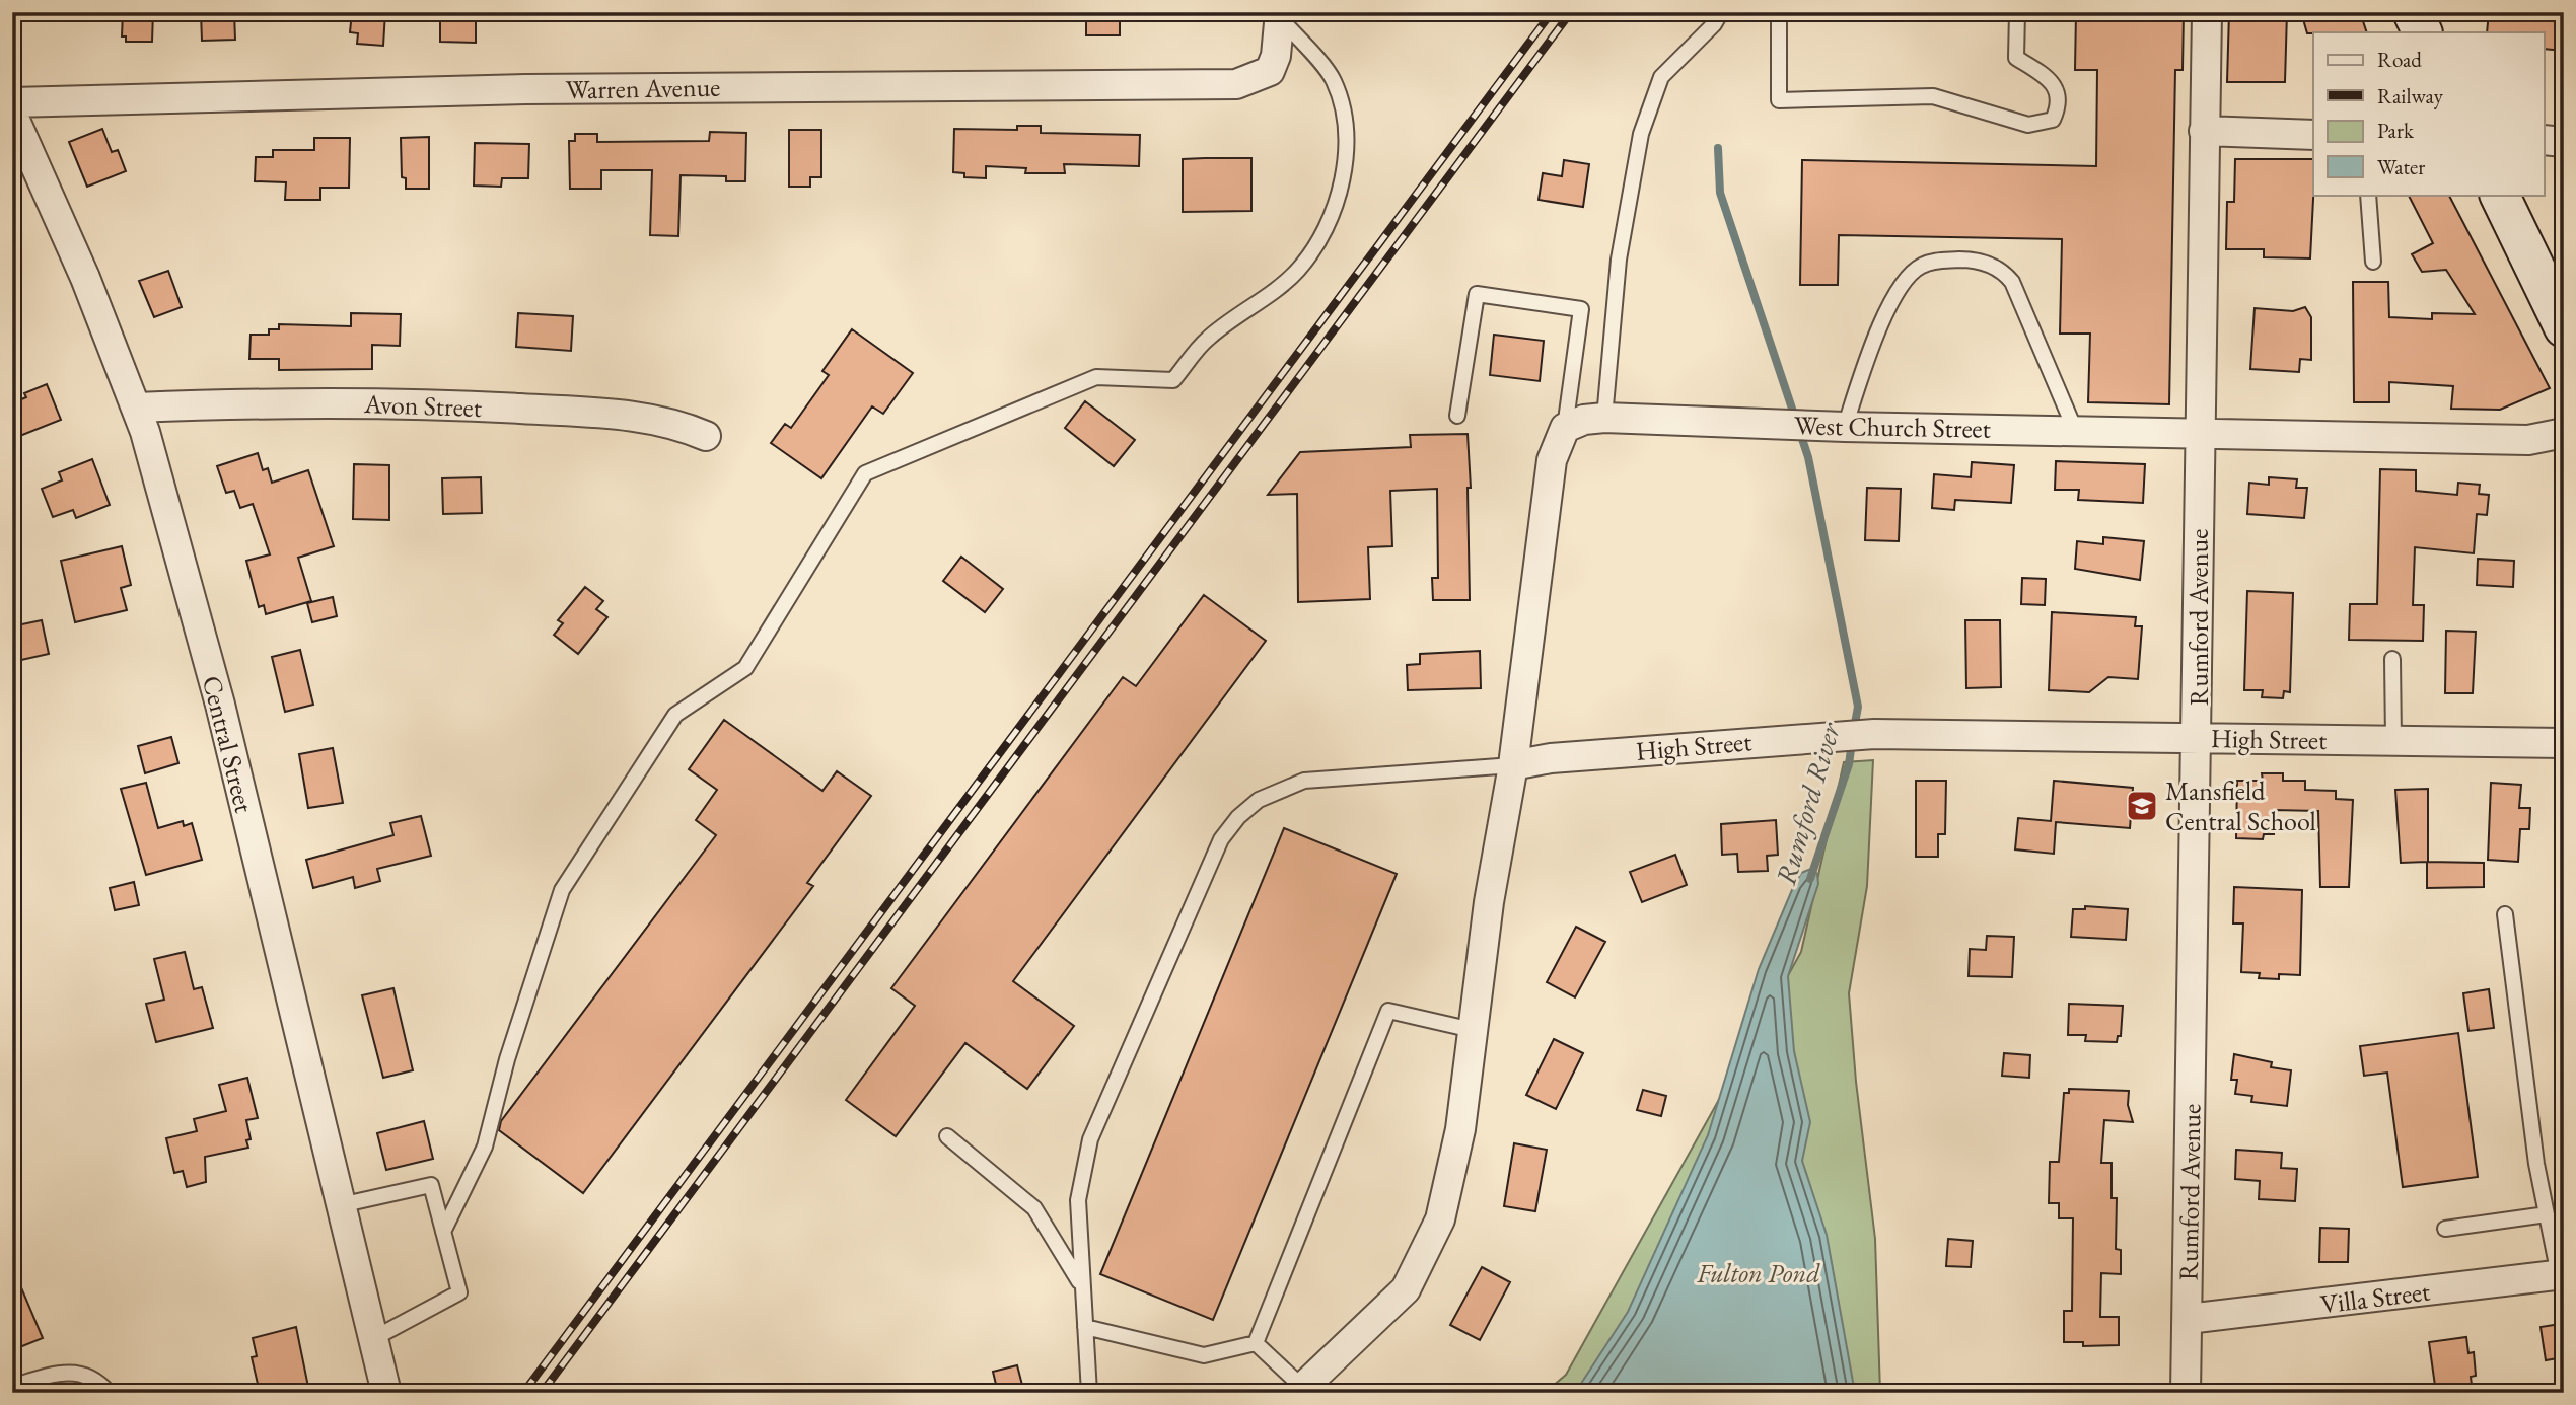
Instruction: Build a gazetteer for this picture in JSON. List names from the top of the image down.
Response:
{
  "streets": {
    "street": [
      "Warren Avenue",
      "Avon Street",
      "West Church Street",
      "Rumford Avenue",
      "High Street",
      "Central Street",
      "Villa Street"
    ]
  },
  "crossings": [
    ["Avon Street", "Central Street"],
    ["West Church Street", "Rumford Avenue"],
    ["Rumford Avenue", "High Street"],
    ["Rumford Avenue", "Villa Street"]
  ],
  "water": ["Rumford River"],
  "parks": ["Fulton Pond"],
  "places": {
    "school or university": ["Mansfield Central School"]
  },
  "legend": [
    "Road",
    "Railway",
    "Park",
    "Water"
  ]
}
